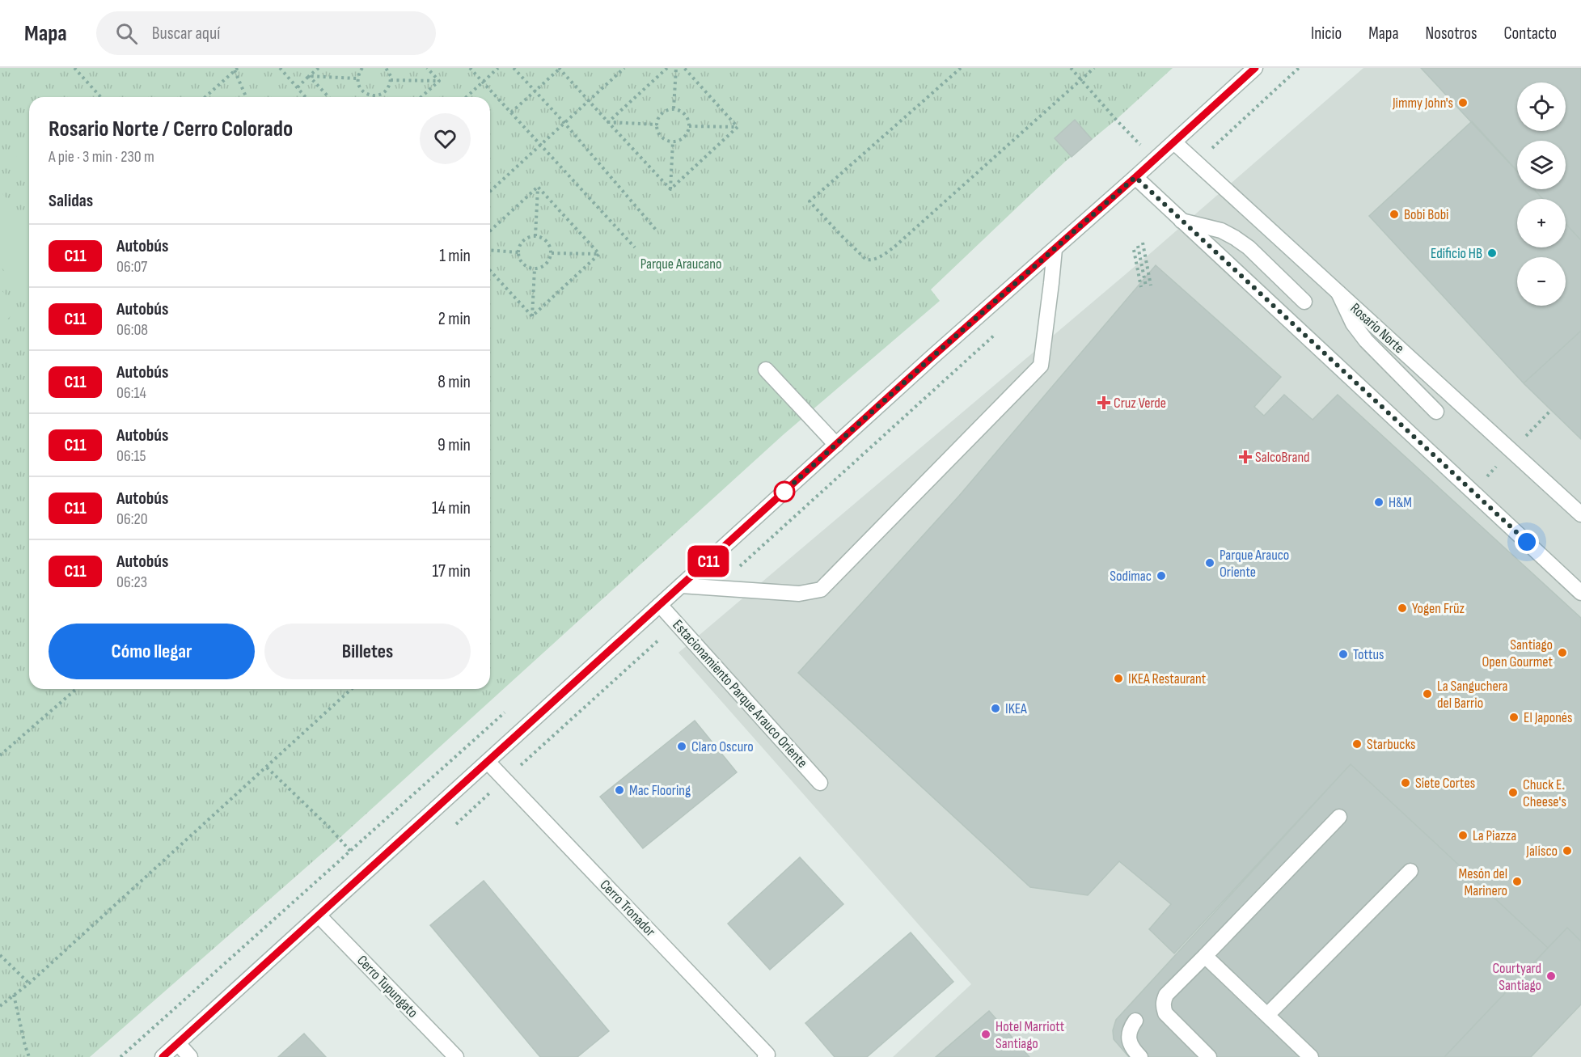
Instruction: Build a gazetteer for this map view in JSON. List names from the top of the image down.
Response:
{
  "streets": {
    "street": [
      "Rosario Norte",
      "Estacionamiento Parque Arauco Oriente",
      "Cerro Tronador",
      "Cerro Tupungato"
    ]
  },
  "parks": ["Parque Araucano"],
  "places": {
    "other": [
      "Jimmy John's",
      "Bobi Bobi",
      "Edificio HB",
      "H&M",
      "Parque Arauco Oriente",
      "Sodimac",
      "Yogen Früz",
      "Santiago Open Gourmet",
      "Tottus",
      "IKEA Restaurant",
      "La Sanguchera del Barrio",
      "IKEA",
      "El Japonés",
      "Starbucks",
      "Claro Oscuro",
      "Siete Cortes",
      "Mac Flooring",
      "Chuck E. Cheese's",
      "La Piazza",
      "Jalisco",
      "Mesón del Marinero",
      "Courtyard Santiago",
      "Hotel Marriott Santiago"
    ],
    "health": ["Cruz Verde", "SalcoBrand"]
  },
  "lines": ["bus line C11"],
  "page": {
    "header": "Mapa",
    "search": "Buscar aquí",
    "nav": [
      "Inicio",
      "Mapa",
      "Nosotros",
      "Contacto"
    ],
    "on_map": "C11",
    "map_buttons": ["+", "−"],
    "heading": [
      ["Rosario Norte / Cerro Colorado", "A pie · 3 min · 230 m"],
      "Salidas"
    ],
    "list": [
      {
        "mark": "C11",
        "name": "Autobús",
        "note": "06:07",
        "value": "1 min"
      },
      {
        "mark": "C11",
        "name": "Autobús",
        "note": "06:08",
        "value": "2 min"
      },
      {
        "mark": "C11",
        "name": "Autobús",
        "note": "06:14",
        "value": "8 min"
      },
      {
        "mark": "C11",
        "name": "Autobús",
        "note": "06:15",
        "value": "9 min"
      },
      {
        "mark": "C11",
        "name": "Autobús",
        "note": "06:20",
        "value": "14 min"
      },
      {
        "mark": "C11",
        "name": "Autobús",
        "note": "06:23",
        "value": "17 min"
      }
    ],
    "buttons": ["Cómo llegar", "Billetes"]
  }
}
